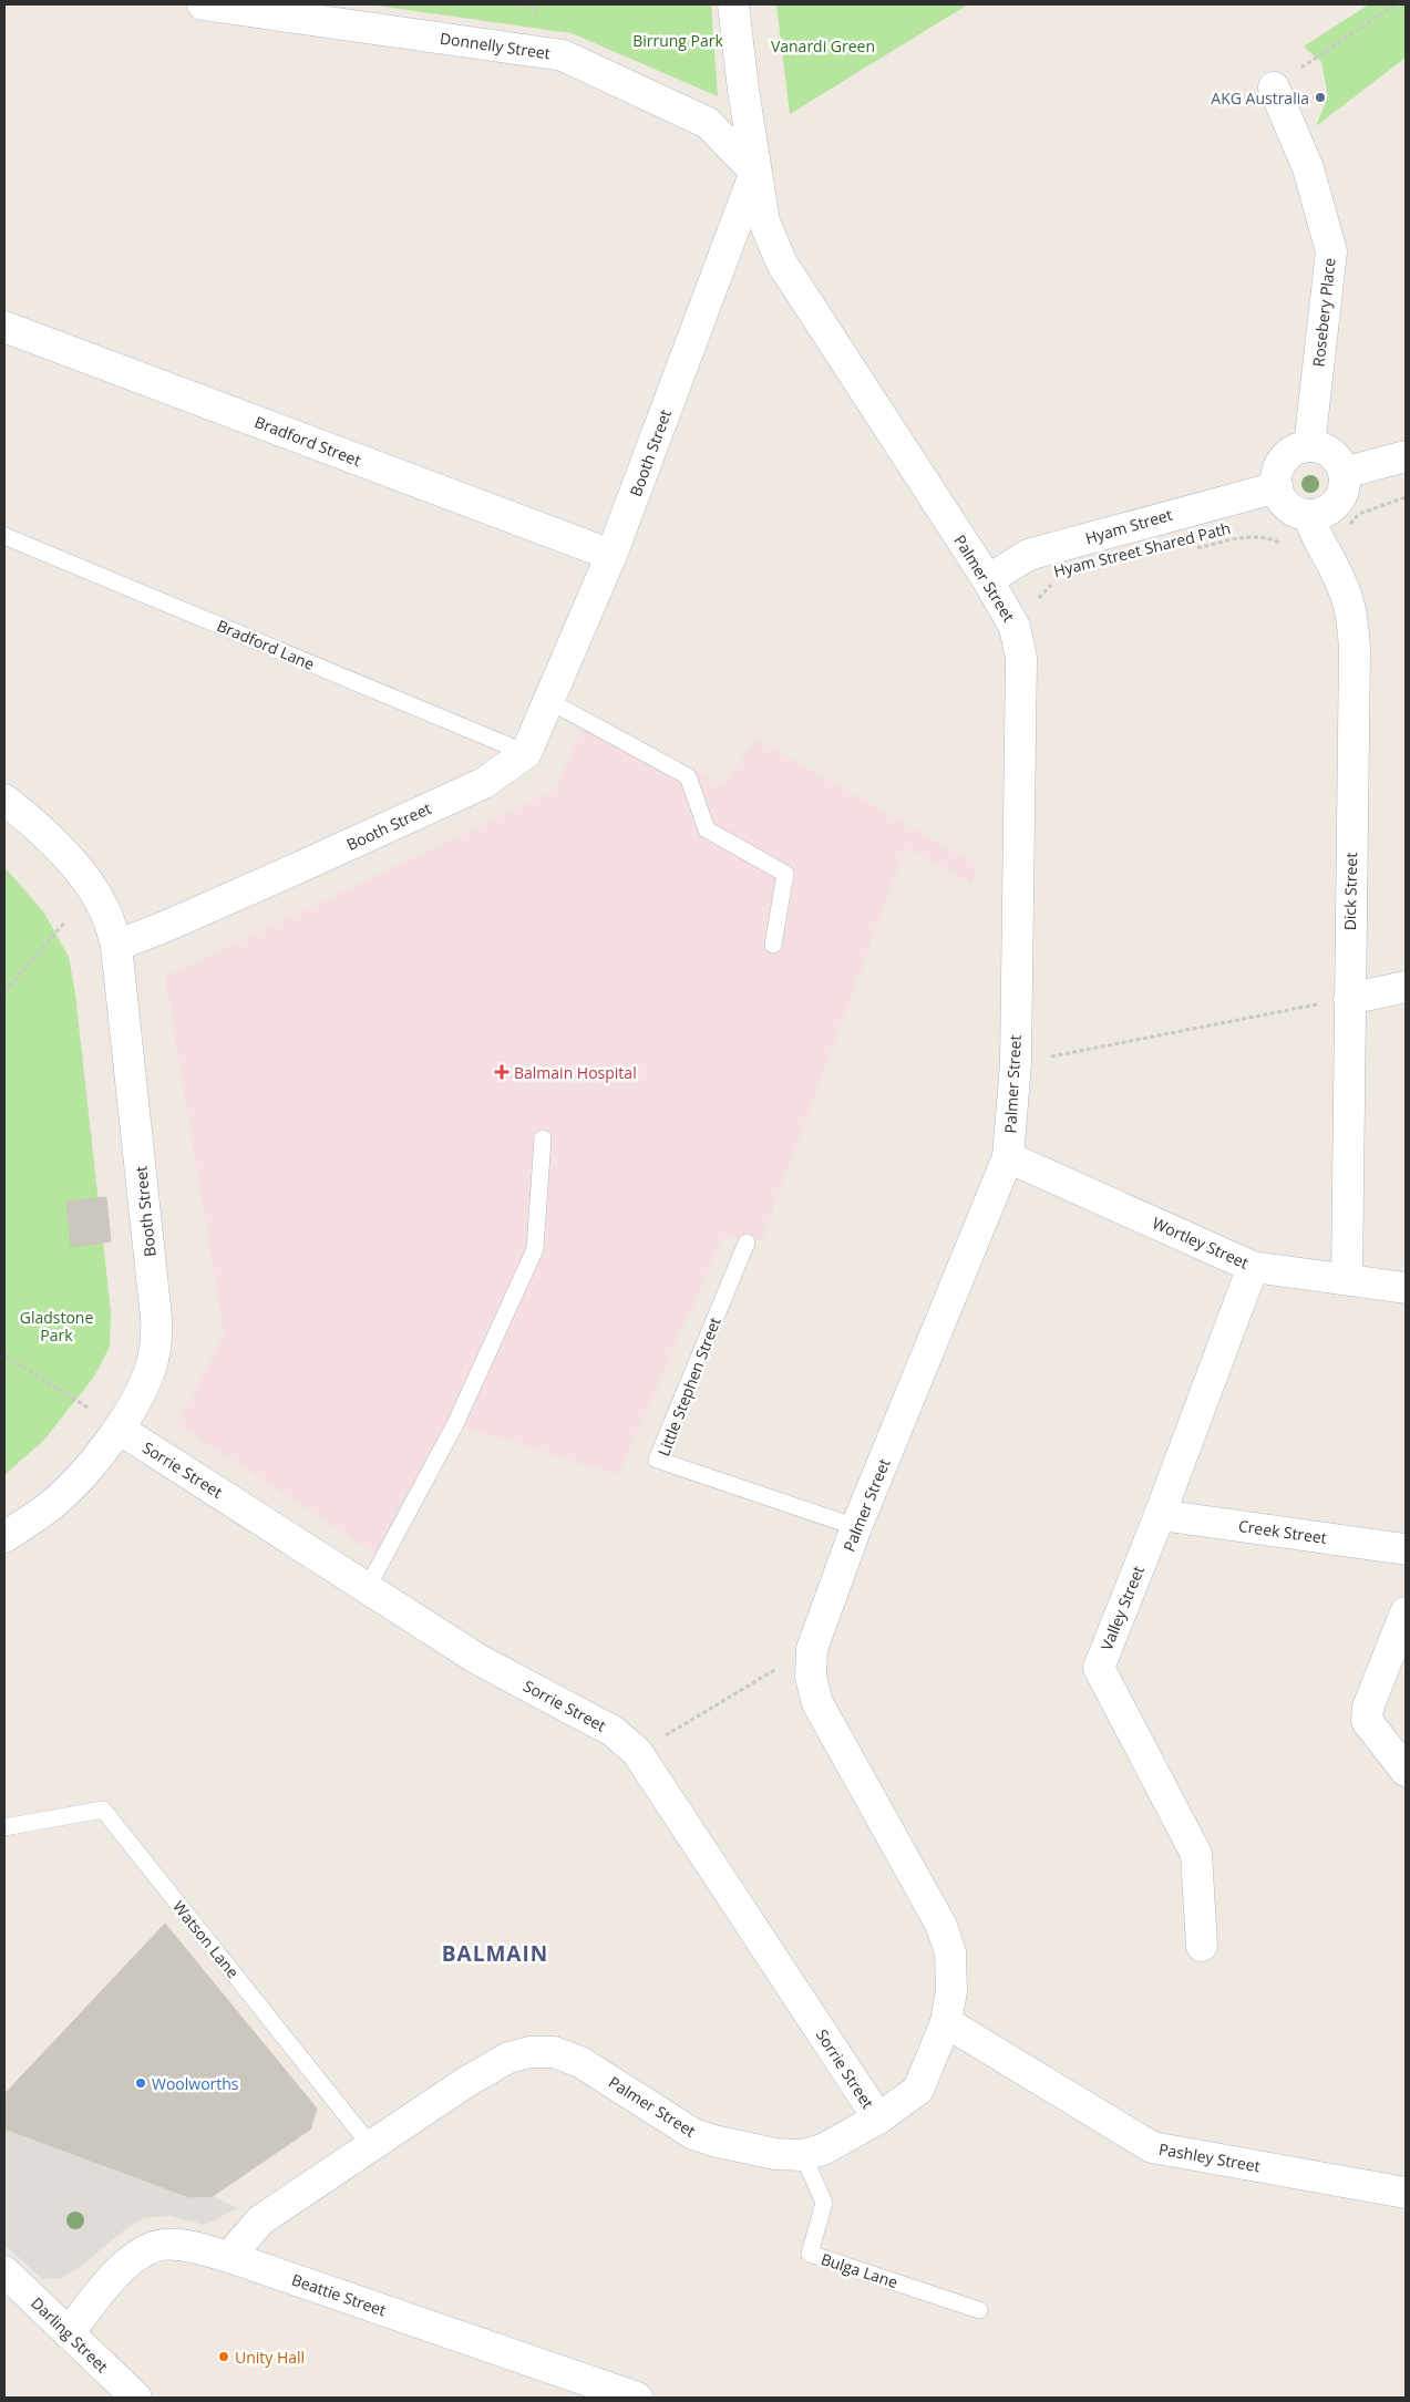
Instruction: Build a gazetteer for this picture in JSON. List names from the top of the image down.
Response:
{
  "streets": {
    "street": [
      "Donnelly Street",
      "Rosebery Place",
      "Bradford Street",
      "Booth Street",
      "Hyam Street",
      "Palmer Street",
      "Dick Street",
      "Wortley Street",
      "Sorrie Street",
      "Creek Street",
      "Valley Street",
      "Pashley Street",
      "Beattie Street",
      "Darling Street"
    ],
    "lane": [
      "Bradford Lane",
      "Little Stephen Street",
      "Watson Lane",
      "Bulga Lane"
    ],
    "path": ["Hyam Street Shared Path"]
  },
  "crossings": [
    ["Donnelly Street", "Booth Street"],
    ["Donnelly Street", "Palmer Street"],
    ["Rosebery Place", "Hyam Street"],
    ["Rosebery Place", "Dick Street"],
    ["Bradford Street", "Booth Street"],
    ["Booth Street", "Palmer Street"],
    ["Booth Street", "Bradford Lane"],
    ["Booth Street", "Sorrie Street"],
    ["Hyam Street", "Palmer Street"],
    ["Hyam Street", "Dick Street"],
    ["Hyam Street Shared Path", "Palmer Street"],
    ["Palmer Street", "Wortley Street"],
    ["Palmer Street", "Little Stephen Street"],
    ["Palmer Street", "Sorrie Street"],
    ["Palmer Street", "Watson Lane"],
    ["Palmer Street", "Pashley Street"],
    ["Palmer Street", "Bulga Lane"],
    ["Palmer Street", "Beattie Street"],
    ["Dick Street", "Wortley Street"],
    ["Wortley Street", "Valley Street"],
    ["Creek Street", "Valley Street"],
    ["Beattie Street", "Darling Street"]
  ],
  "districts": ["BALMAIN"],
  "parks": ["Birrung Park", "Vanardi Green", "Gladstone Park"],
  "places": {
    "other": ["AKG Australia", "Woolworths", "Unity Hall"],
    "health": ["Balmain Hospital"]
  }
}
